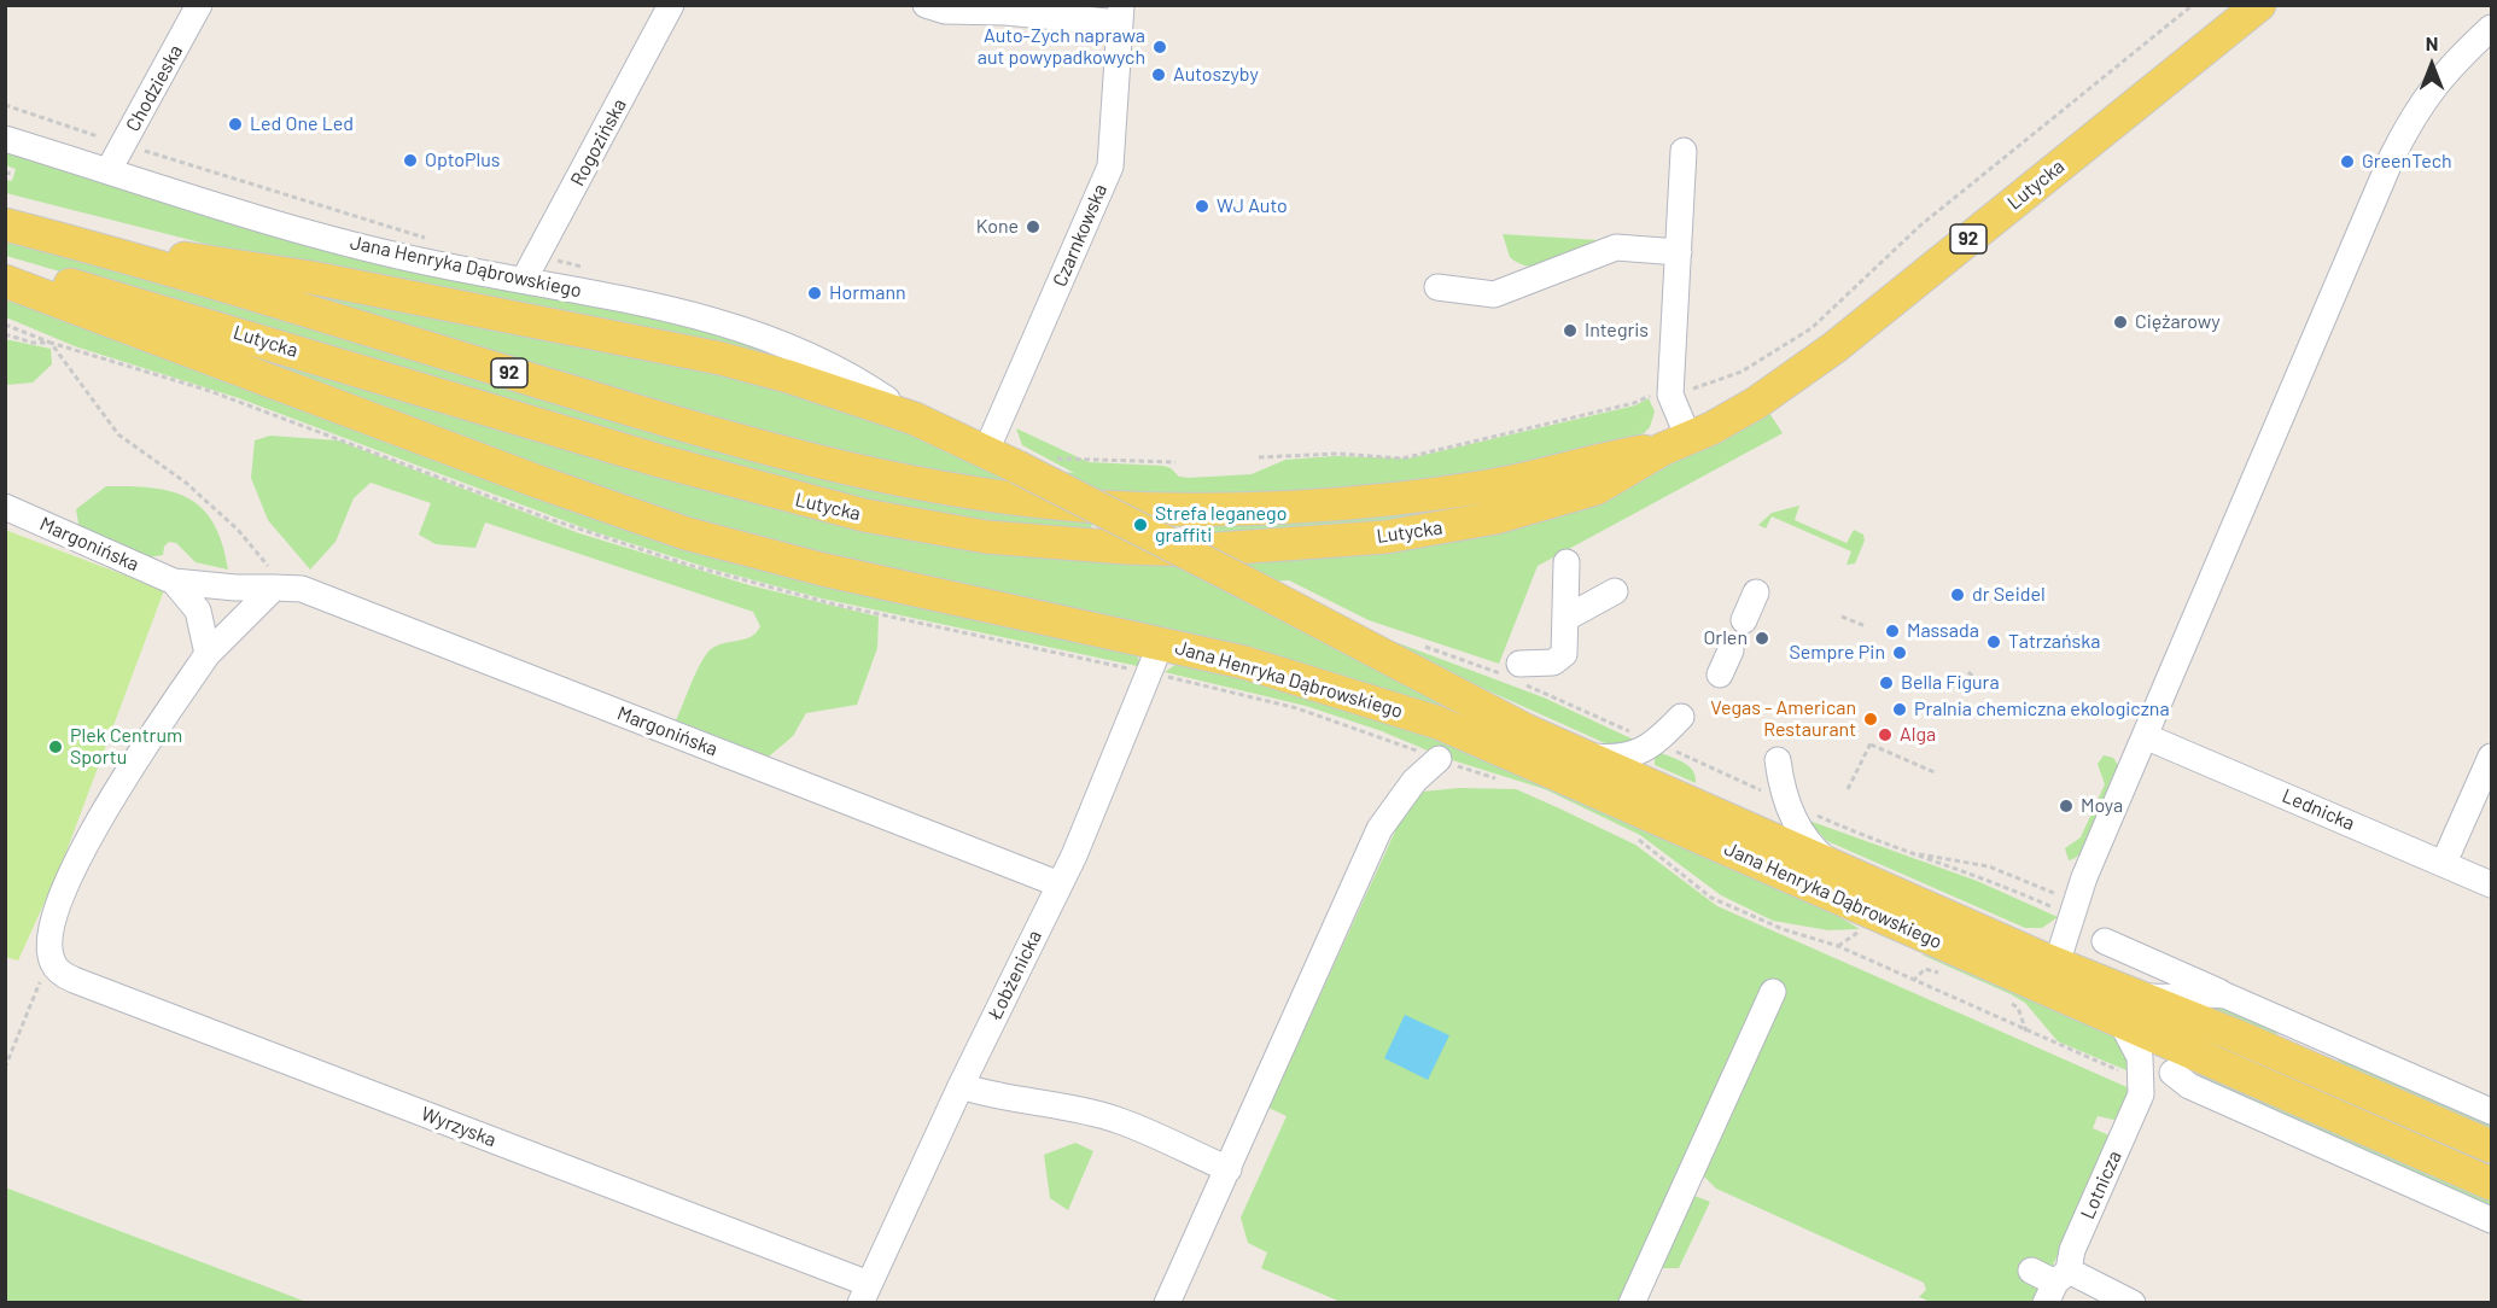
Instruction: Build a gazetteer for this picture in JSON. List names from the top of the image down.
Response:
{
  "streets": {
    "main road": ["Lutycka", "92", "Jana Henryka Dąbrowskiego"],
    "street": [
      "Chodzieska",
      "Rogozińska",
      "Czarnkowska",
      "Margonińska",
      "Lednicka",
      "Łobżenicka",
      "Wyrzyska",
      "Lotnicza"
    ]
  },
  "crossings": [
    ["Chodzieska", "Jana Henryka Dąbrowskiego"],
    ["Rogozińska", "Jana Henryka Dąbrowskiego"],
    ["Lutycka", "92"],
    ["Lutycka", "Jana Henryka Dąbrowskiego"],
    ["Czarnkowska", "Jana Henryka Dąbrowskiego"],
    ["92", "Jana Henryka Dąbrowskiego"],
    ["Jana Henryka Dąbrowskiego", "Łobżenicka"],
    ["Jana Henryka Dąbrowskiego", "Lotnicza"],
    ["Margonińska", "Łobżenicka"],
    ["Łobżenicka", "Wyrzyska"]
  ],
  "places": [
    "Auto-Zych naprawa aut powypadkowych",
    "Autoszyby",
    "Led One Led",
    "OptoPlus",
    "GreenTech",
    "WJ Auto",
    "Kone",
    "Hormann",
    "Ciężarowy",
    "Integris",
    "Strefa leganego graffiti",
    "dr Seidel",
    "Massada",
    "Orlen",
    "Tatrzańska",
    "Sempre Pin",
    "Bella Figura",
    "Pralnia chemiczna ekologiczna",
    "Vegas - American Restaurant",
    "Alga",
    "Plek Centrum Sportu",
    "Moya"
  ],
  "north": "top"
}
